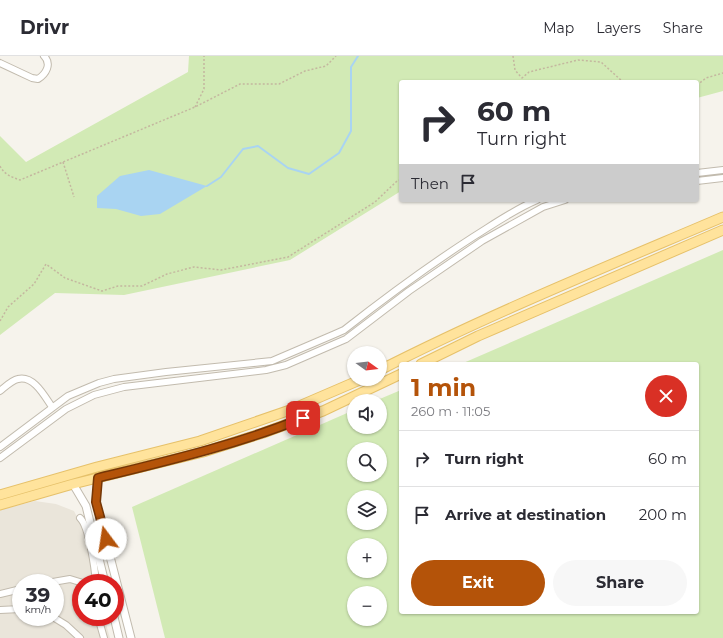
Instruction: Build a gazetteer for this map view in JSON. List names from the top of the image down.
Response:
{
  "north": "right",
  "page": {
    "header": "Drivr",
    "nav": ["Map", "Layers", "Share"],
    "turn": ["60 m", "Turn right"],
    "then": "Then",
    "map_buttons": ["+", "−"],
    "heading": ["1 min", "260 m · 11:05"],
    "list": [
      {
        "name": "Turn right",
        "value": "60 m"
      },
      {
        "name": "Arrive at destination",
        "value": "200 m"
      }
    ],
    "buttons": ["Exit", "Share"],
    "speed": "39 km/h",
    "limit": "40"
  }
}
